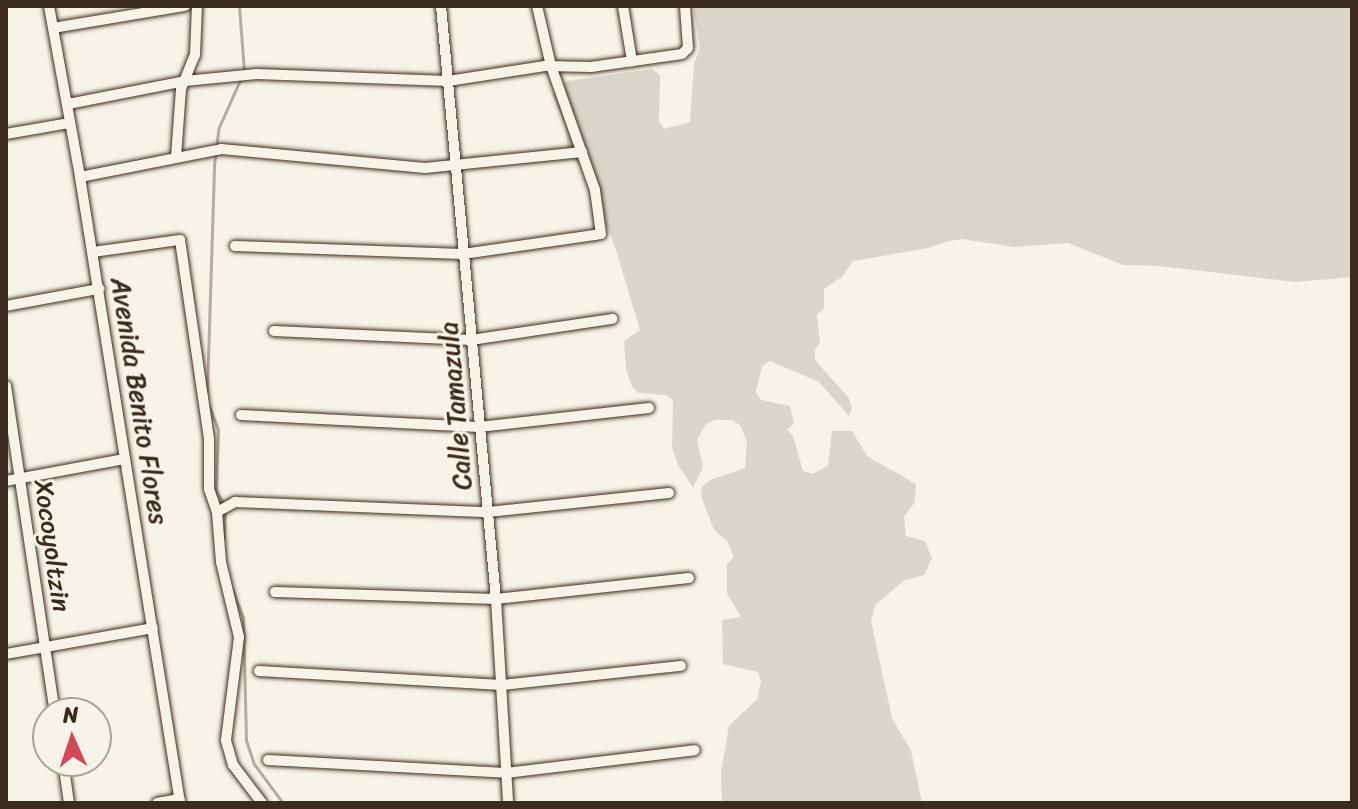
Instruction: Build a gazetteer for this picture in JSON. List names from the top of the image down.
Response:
{
  "streets": {
    "street": ["Avenida Benito Flores", "Calle Tamazula", "Xocoyoltzin"]
  },
  "north": "top"
}
